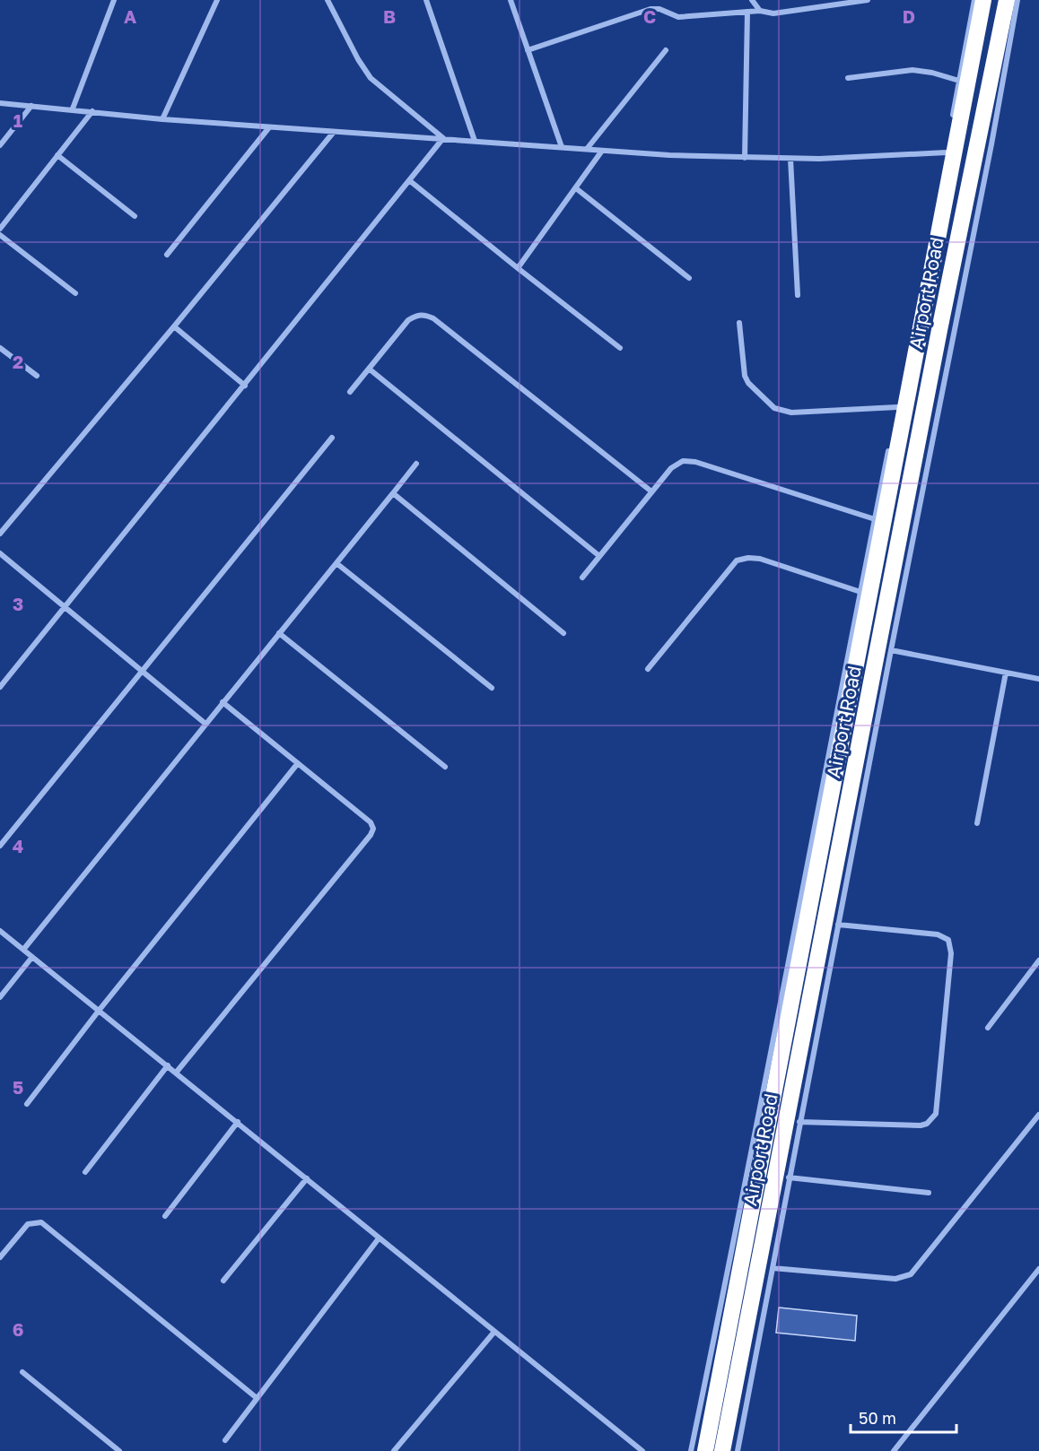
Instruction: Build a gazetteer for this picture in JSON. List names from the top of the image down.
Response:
{
  "streets": {
    "highway": ["Airport Road"]
  },
  "scale_bar": "50 m",
  "grid": {
    "columns": [
      "A",
      "B",
      "C",
      "D"
    ],
    "rows": [
      "1",
      "2",
      "3",
      "4",
      "5",
      "6"
    ]
  }
}
